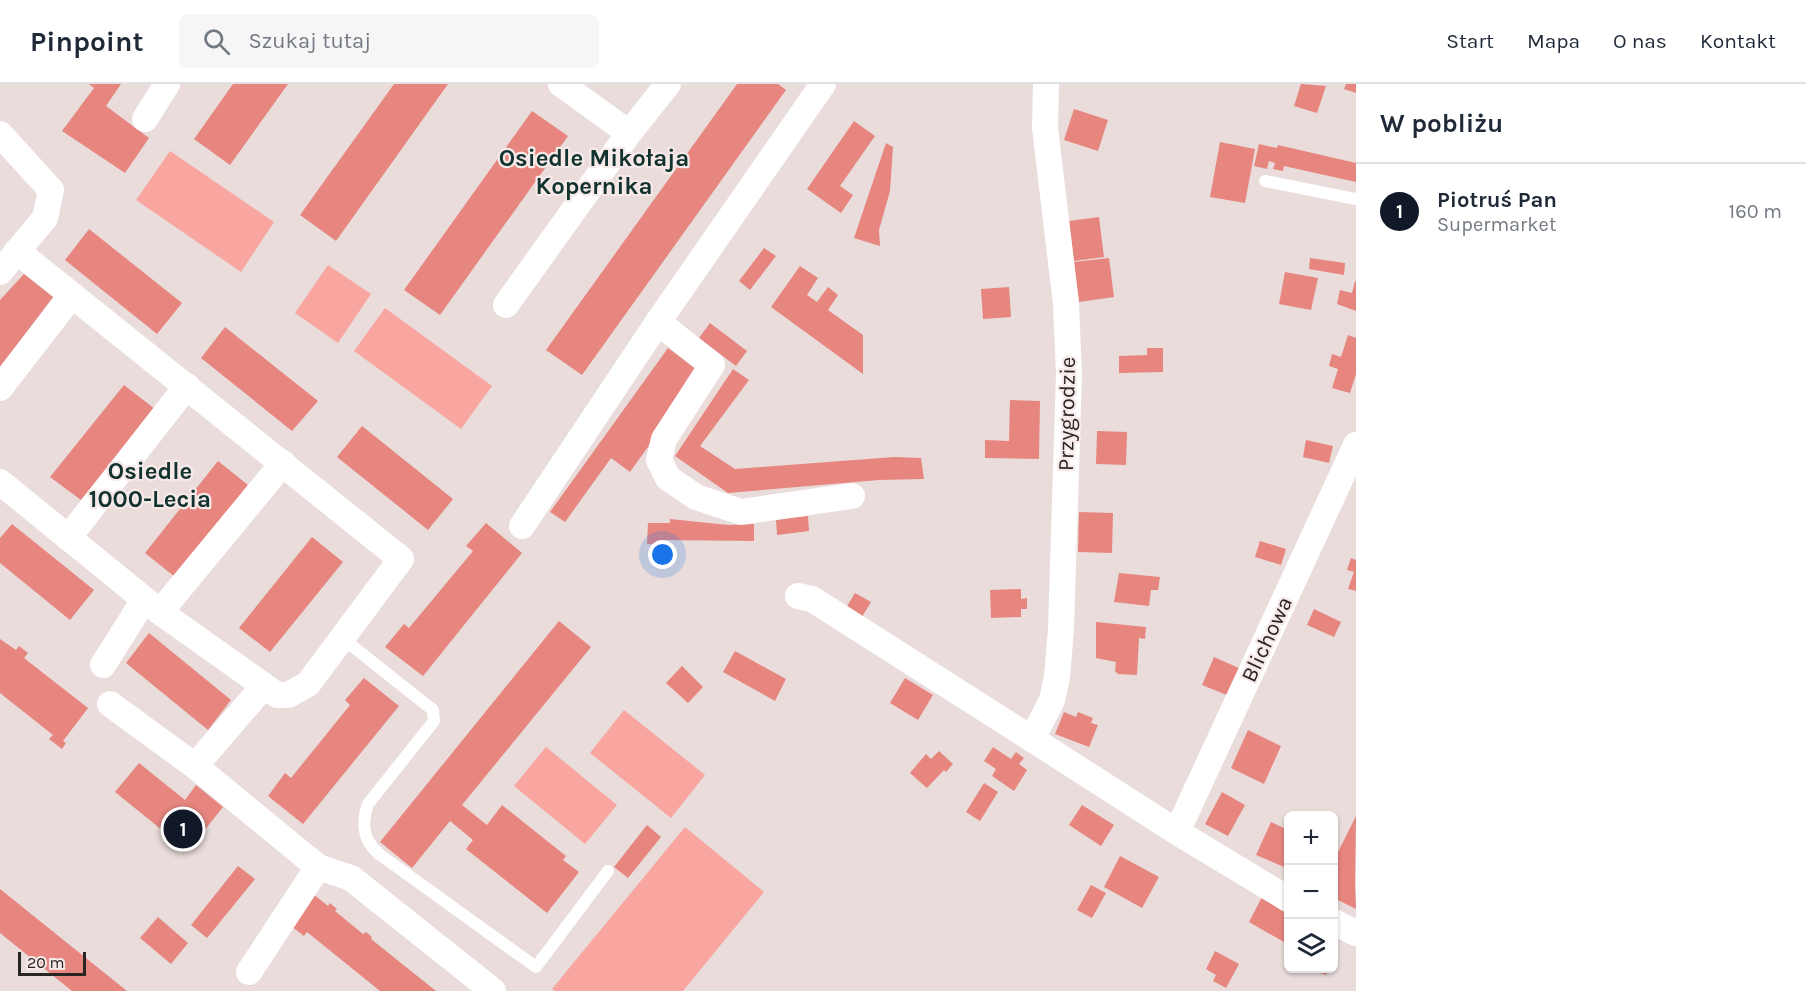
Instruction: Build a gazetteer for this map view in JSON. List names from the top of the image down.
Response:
{
  "streets": {
    "street": ["Przygrodzie", "Blichowa"]
  },
  "districts": ["Osiedle Mikołaja Kopernika", "Osiedle 1000-Lecia"],
  "scale_bar": "20 m",
  "page": {
    "header": "Pinpoint",
    "search": "Szukaj tutaj",
    "nav": [
      "Start",
      "Mapa",
      "O nas",
      "Kontakt"
    ],
    "heading": "W pobliżu",
    "list": [
      {
        "mark": "1",
        "name": "Piotruś Pan",
        "note": "Supermarket",
        "value": "160 m"
      }
    ],
    "pins": "1",
    "map_buttons": ["+", "−"],
    "scale": "20 m"
  }
}
